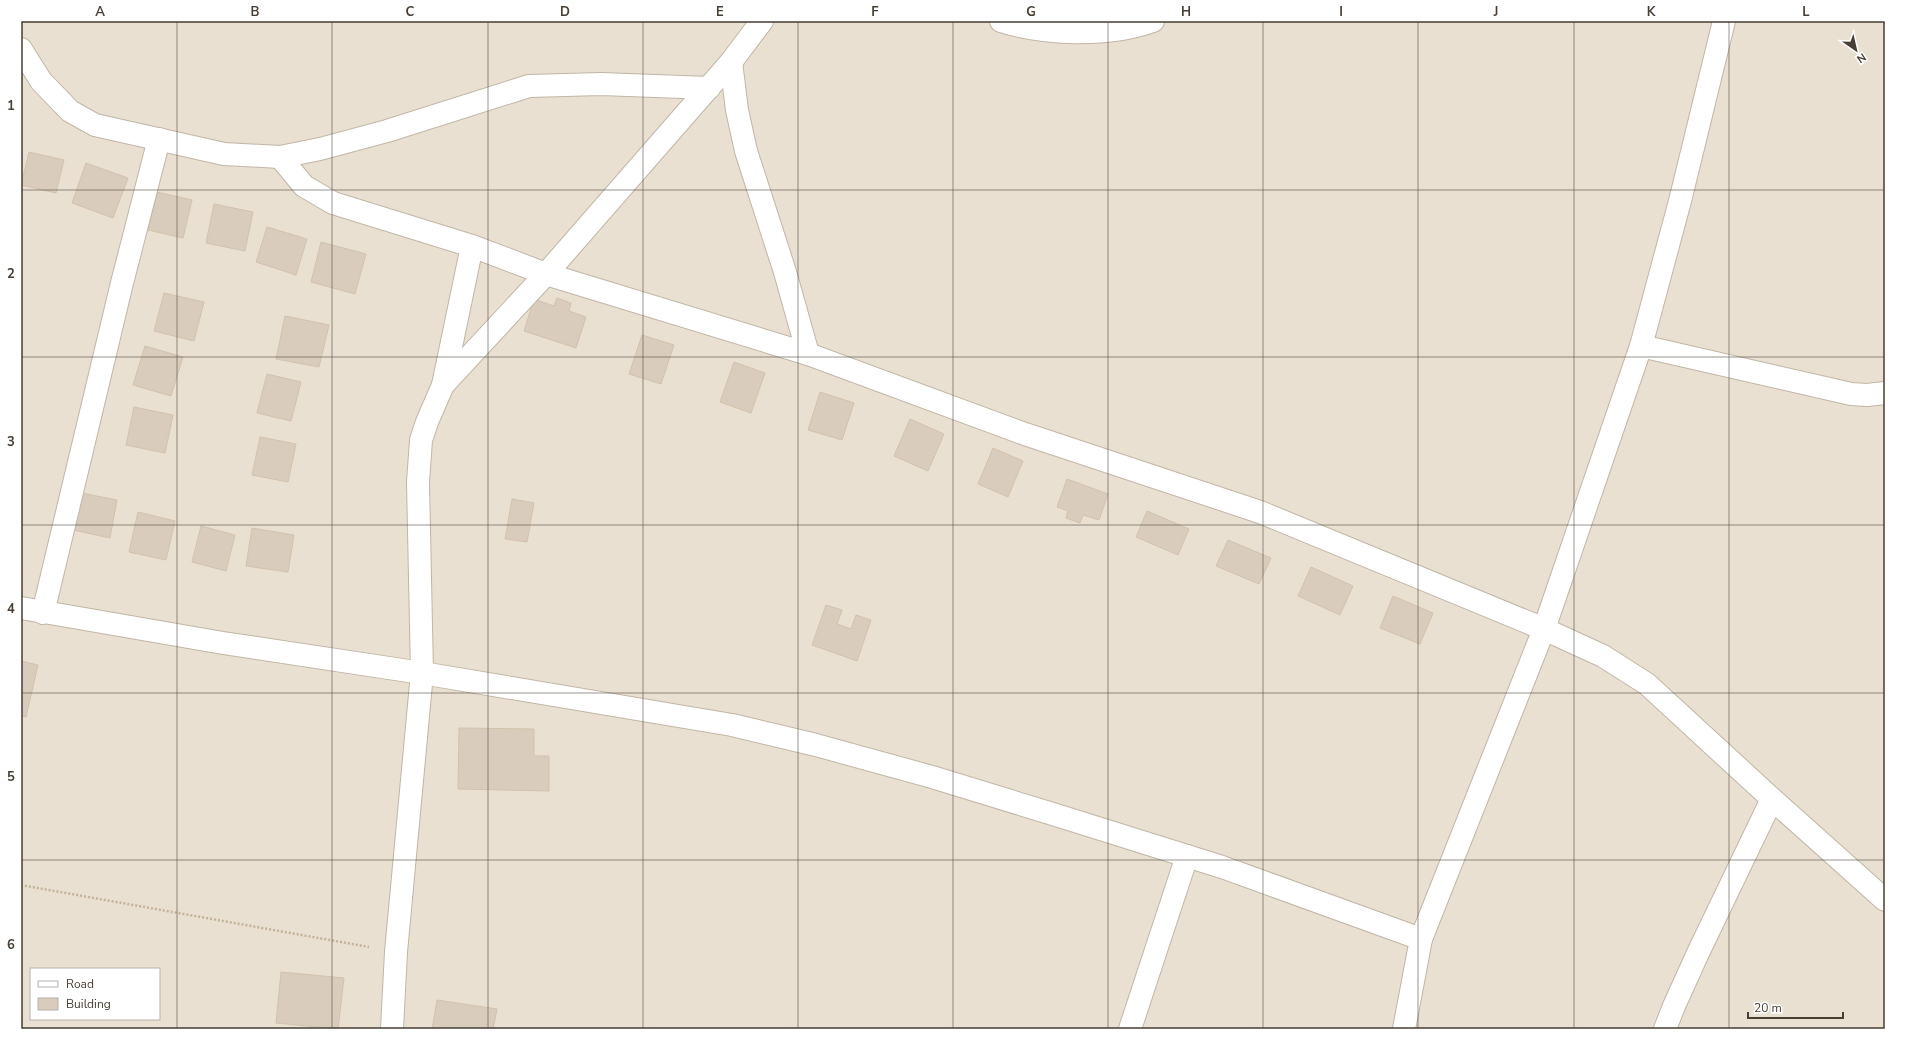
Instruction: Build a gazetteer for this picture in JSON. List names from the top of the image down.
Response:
{
  "legend": ["Road", "Building"],
  "scale_bar": "20 m",
  "north": "bottom right",
  "grid": {
    "columns": [
      "A",
      "B",
      "C",
      "D",
      "E",
      "F",
      "G",
      "H",
      "I",
      "J",
      "K",
      "L"
    ],
    "rows": [
      "1",
      "2",
      "3",
      "4",
      "5",
      "6"
    ]
  }
}
